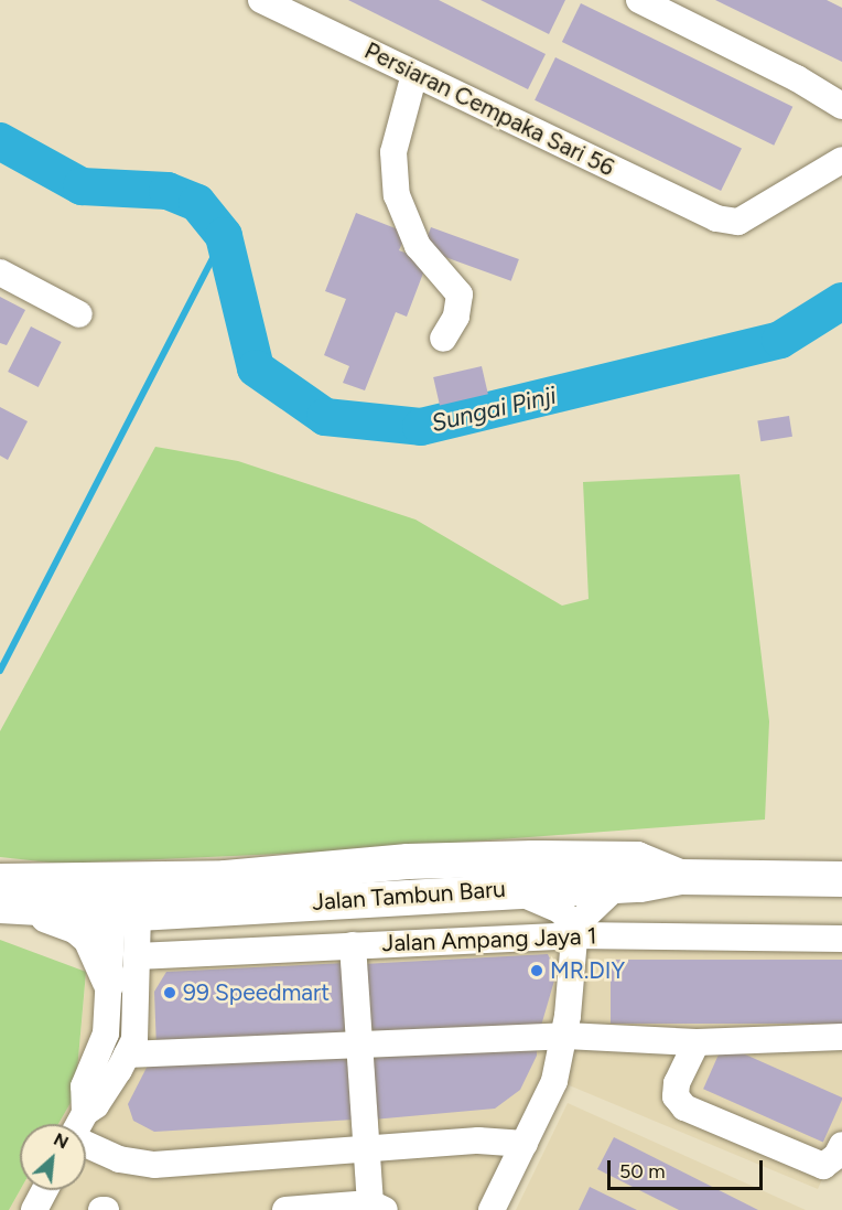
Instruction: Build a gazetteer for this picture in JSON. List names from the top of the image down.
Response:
{
  "streets": {
    "main road": ["Jalan Tambun Baru"],
    "street": ["Persiaran Cempaka Sari 56", "Jalan Ampang Jaya 1"]
  },
  "water": ["Sungai Pinji"],
  "places": ["MR.DIY", "99 Speedmart"],
  "scale_bar": "50 m",
  "north": "top right"
}
